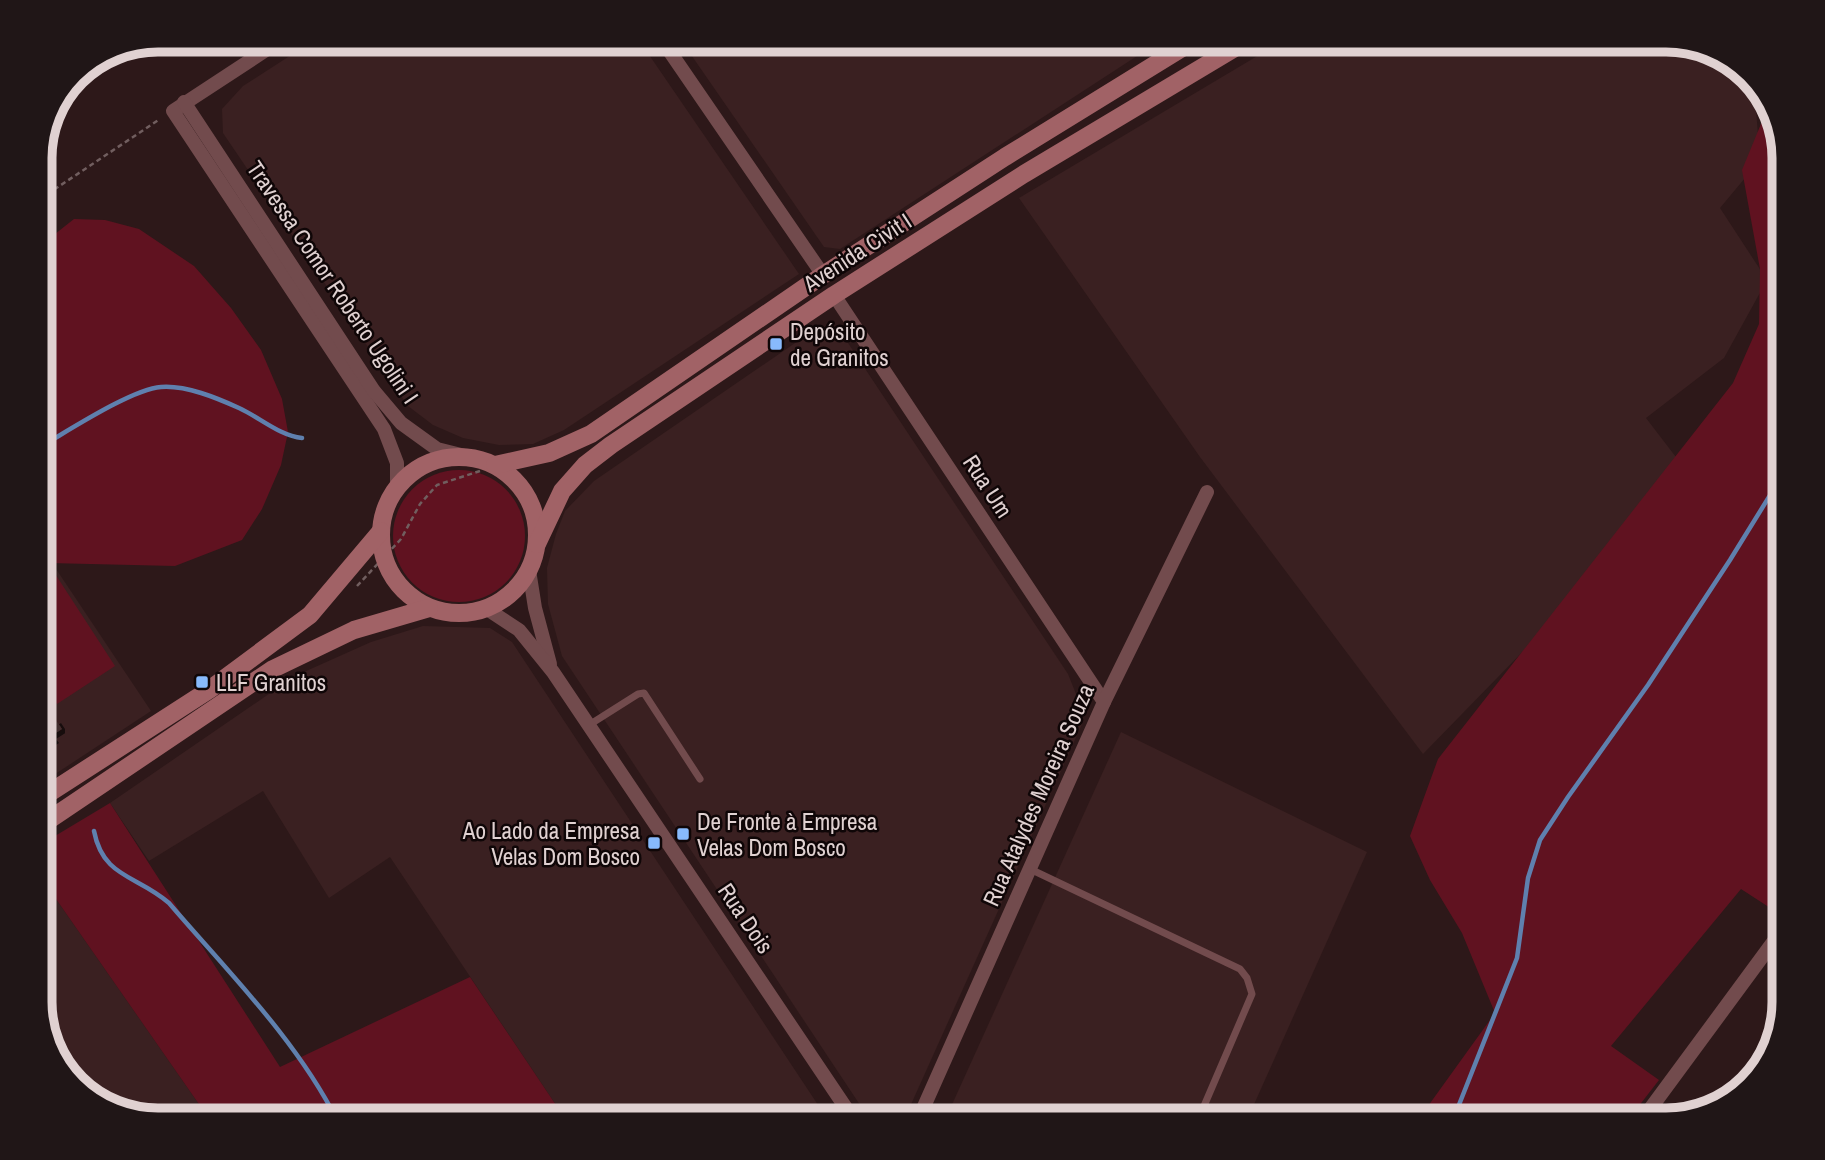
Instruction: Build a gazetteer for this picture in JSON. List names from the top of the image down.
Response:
{
  "streets": {
    "main road": ["Avenida Civit I"],
    "street": [
      "Travessa Comor Roberto Ugolini I",
      "Rua Um",
      "Rua Atalydes Moreira Souza",
      "Rua Dois"
    ]
  },
  "crossings": [
    ["Avenida Civit I", "Travessa Comor Roberto Ugolini I"],
    ["Avenida Civit I", "Rua Um"],
    ["Avenida Civit I", "Rua Dois"],
    ["Travessa Comor Roberto Ugolini I", "Rua Dois"],
    ["Rua Um", "Rua Atalydes Moreira Souza"]
  ],
  "places": {
    "transit": [
      "Depósito de Granitos",
      "LLF Granitos",
      "De Fronte à Empresa Velas Dom Bosco",
      "Ao Lado da Empresa Velas Dom Bosco"
    ]
  }
}
